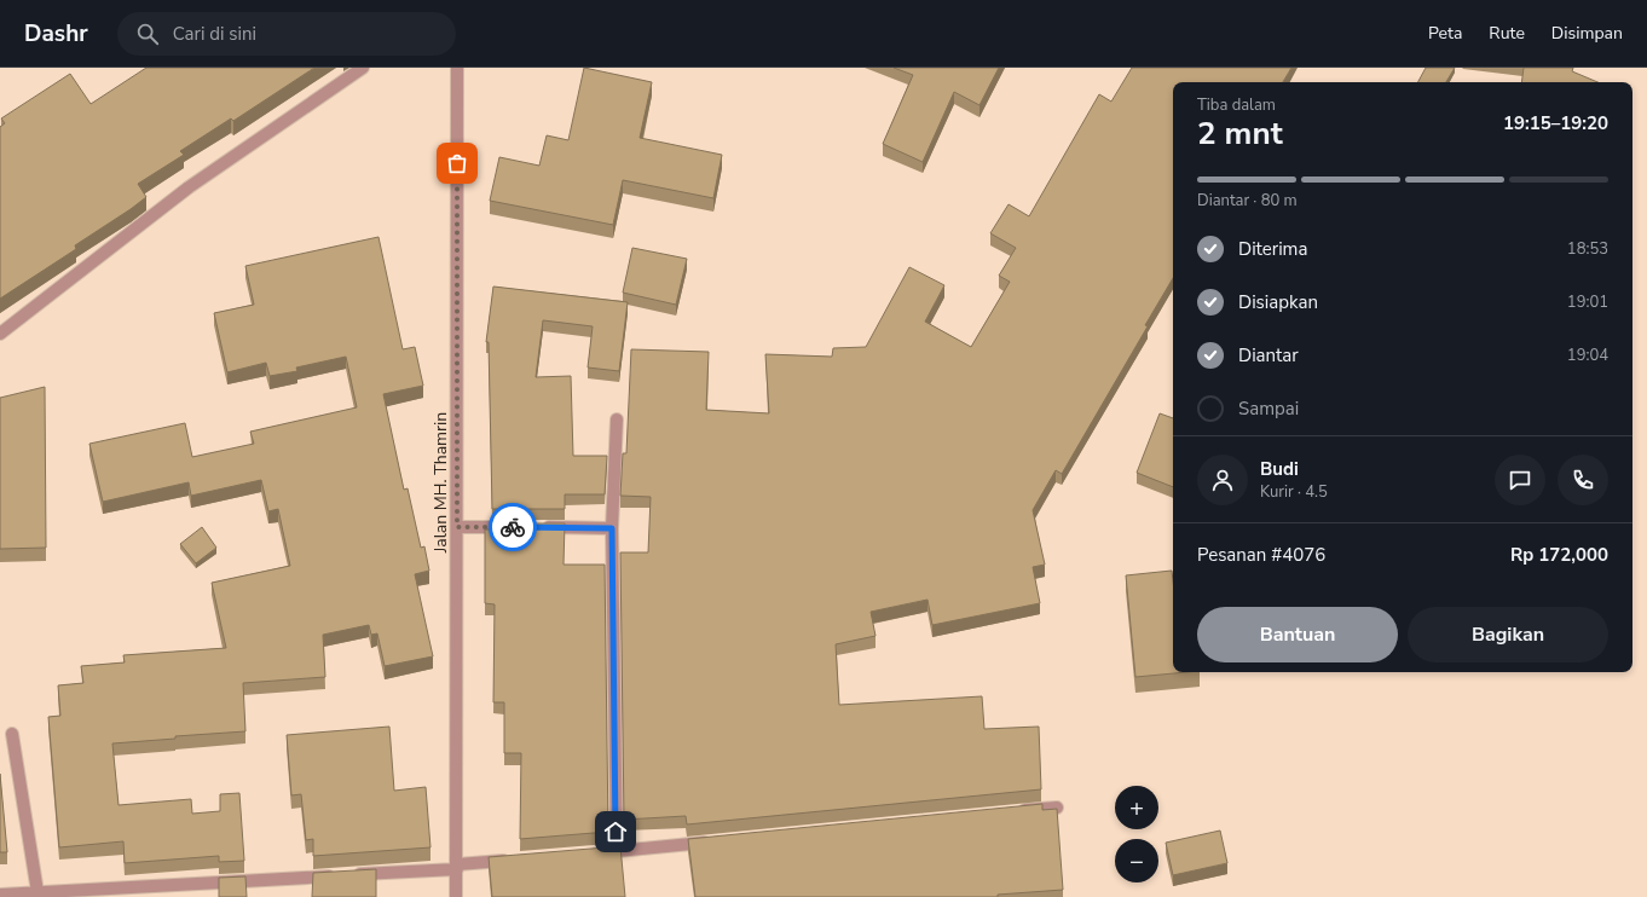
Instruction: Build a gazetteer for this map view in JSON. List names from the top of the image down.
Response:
{
  "streets": {
    "street": ["Jalan MH. Thamrin"]
  },
  "page": {
    "header": "Dashr",
    "search": "Cari di sini",
    "nav": ["Peta", "Rute", "Disimpan"],
    "heading": ["2 mnt", "Tiba dalam", "19:15–19:20"],
    "panel": [
      "Budi",
      "Kurir · 4.5",
      "Pesanan #4076",
      "Rp 172,000"
    ],
    "bar": "Diantar · 80 m",
    "list": [
      ["Diterima", "18:53"],
      ["Disiapkan", "19:01"],
      ["Diantar", "19:04"],
      "Sampai"
    ],
    "buttons": ["Bantuan", "Bagikan"],
    "map_buttons": ["+", "−"]
  }
}
